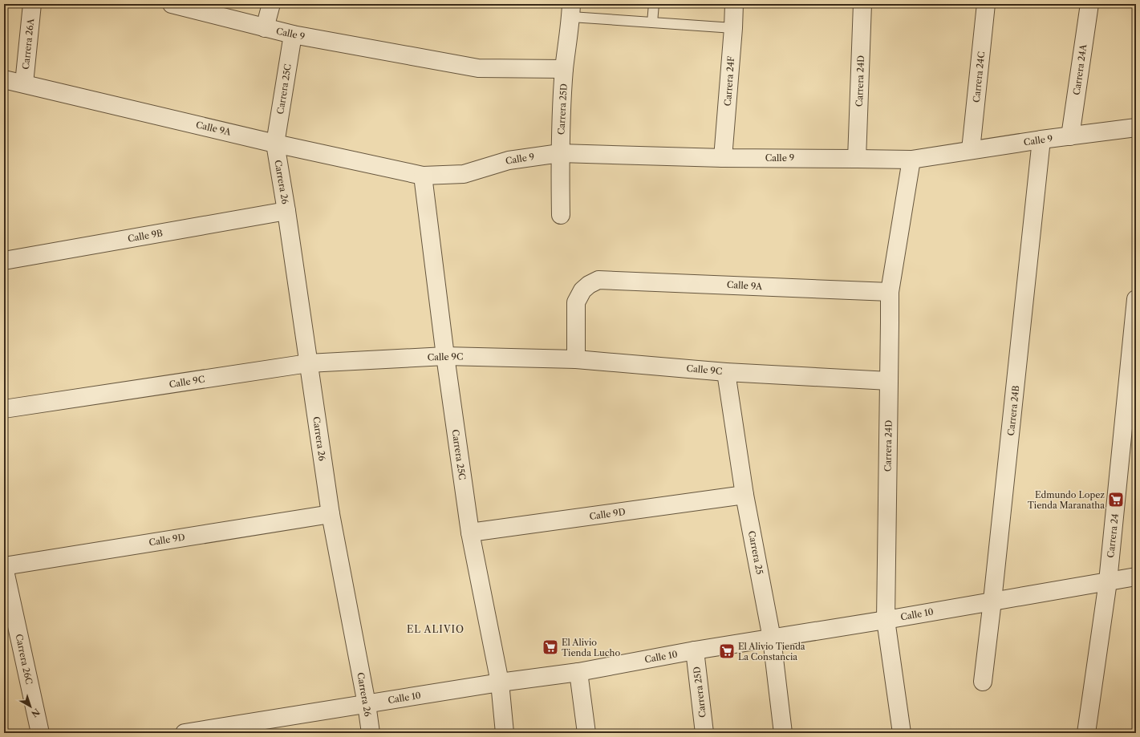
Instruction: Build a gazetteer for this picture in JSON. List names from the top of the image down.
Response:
{
  "streets": {
    "street": [
      "Calle 9",
      "Carrera 26A",
      "Carrera 24A",
      "Carrera 24C",
      "Carrera 24F",
      "Carrera 24D",
      "Carrera 25C",
      "Carrera 25D",
      "Calle 9A",
      "Carrera 26",
      "Calle 9B",
      "Calle 9C",
      "Carrera 24B",
      "Calle 9D",
      "Carrera 24",
      "Carrera 25",
      "Calle 10",
      "Carrera 26C"
    ]
  },
  "crossings": [
    ["Calle 9", "Carrera 24A"],
    ["Calle 9", "Carrera 24C"],
    ["Calle 9", "Carrera 24F"],
    ["Calle 9", "Carrera 24D"],
    ["Calle 9", "Carrera 25C"],
    ["Calle 9", "Carrera 25D"],
    ["Calle 9", "Calle 9A"],
    ["Calle 9", "Carrera 24B"],
    ["Carrera 26A", "Calle 9A"],
    ["Carrera 24D", "Calle 9A"],
    ["Carrera 24D", "Calle 9C"],
    ["Carrera 24D", "Calle 10"],
    ["Carrera 25C", "Calle 9A"],
    ["Carrera 25C", "Carrera 26"],
    ["Carrera 25C", "Calle 9C"],
    ["Carrera 25C", "Calle 9D"],
    ["Carrera 25C", "Calle 10"],
    ["Carrera 25D", "Calle 10"],
    ["Calle 9A", "Carrera 26"],
    ["Calle 9A", "Calle 9C"],
    ["Carrera 26", "Calle 9B"],
    ["Carrera 26", "Calle 9C"],
    ["Carrera 26", "Calle 9D"],
    ["Carrera 26", "Calle 10"],
    ["Calle 9C", "Carrera 25"],
    ["Carrera 24B", "Calle 10"],
    ["Calle 9D", "Carrera 25"],
    ["Calle 9D", "Carrera 26C"],
    ["Carrera 24", "Calle 10"],
    ["Carrera 25", "Calle 10"]
  ],
  "districts": ["EL ALIVIO"],
  "places": {
    "supermarket": ["Edmundo Lopez Tienda Maranatha", "El Alivio Tienda Lucho", "El Alivio Tienda La Constancia"]
  },
  "north": "bottom right"
}
